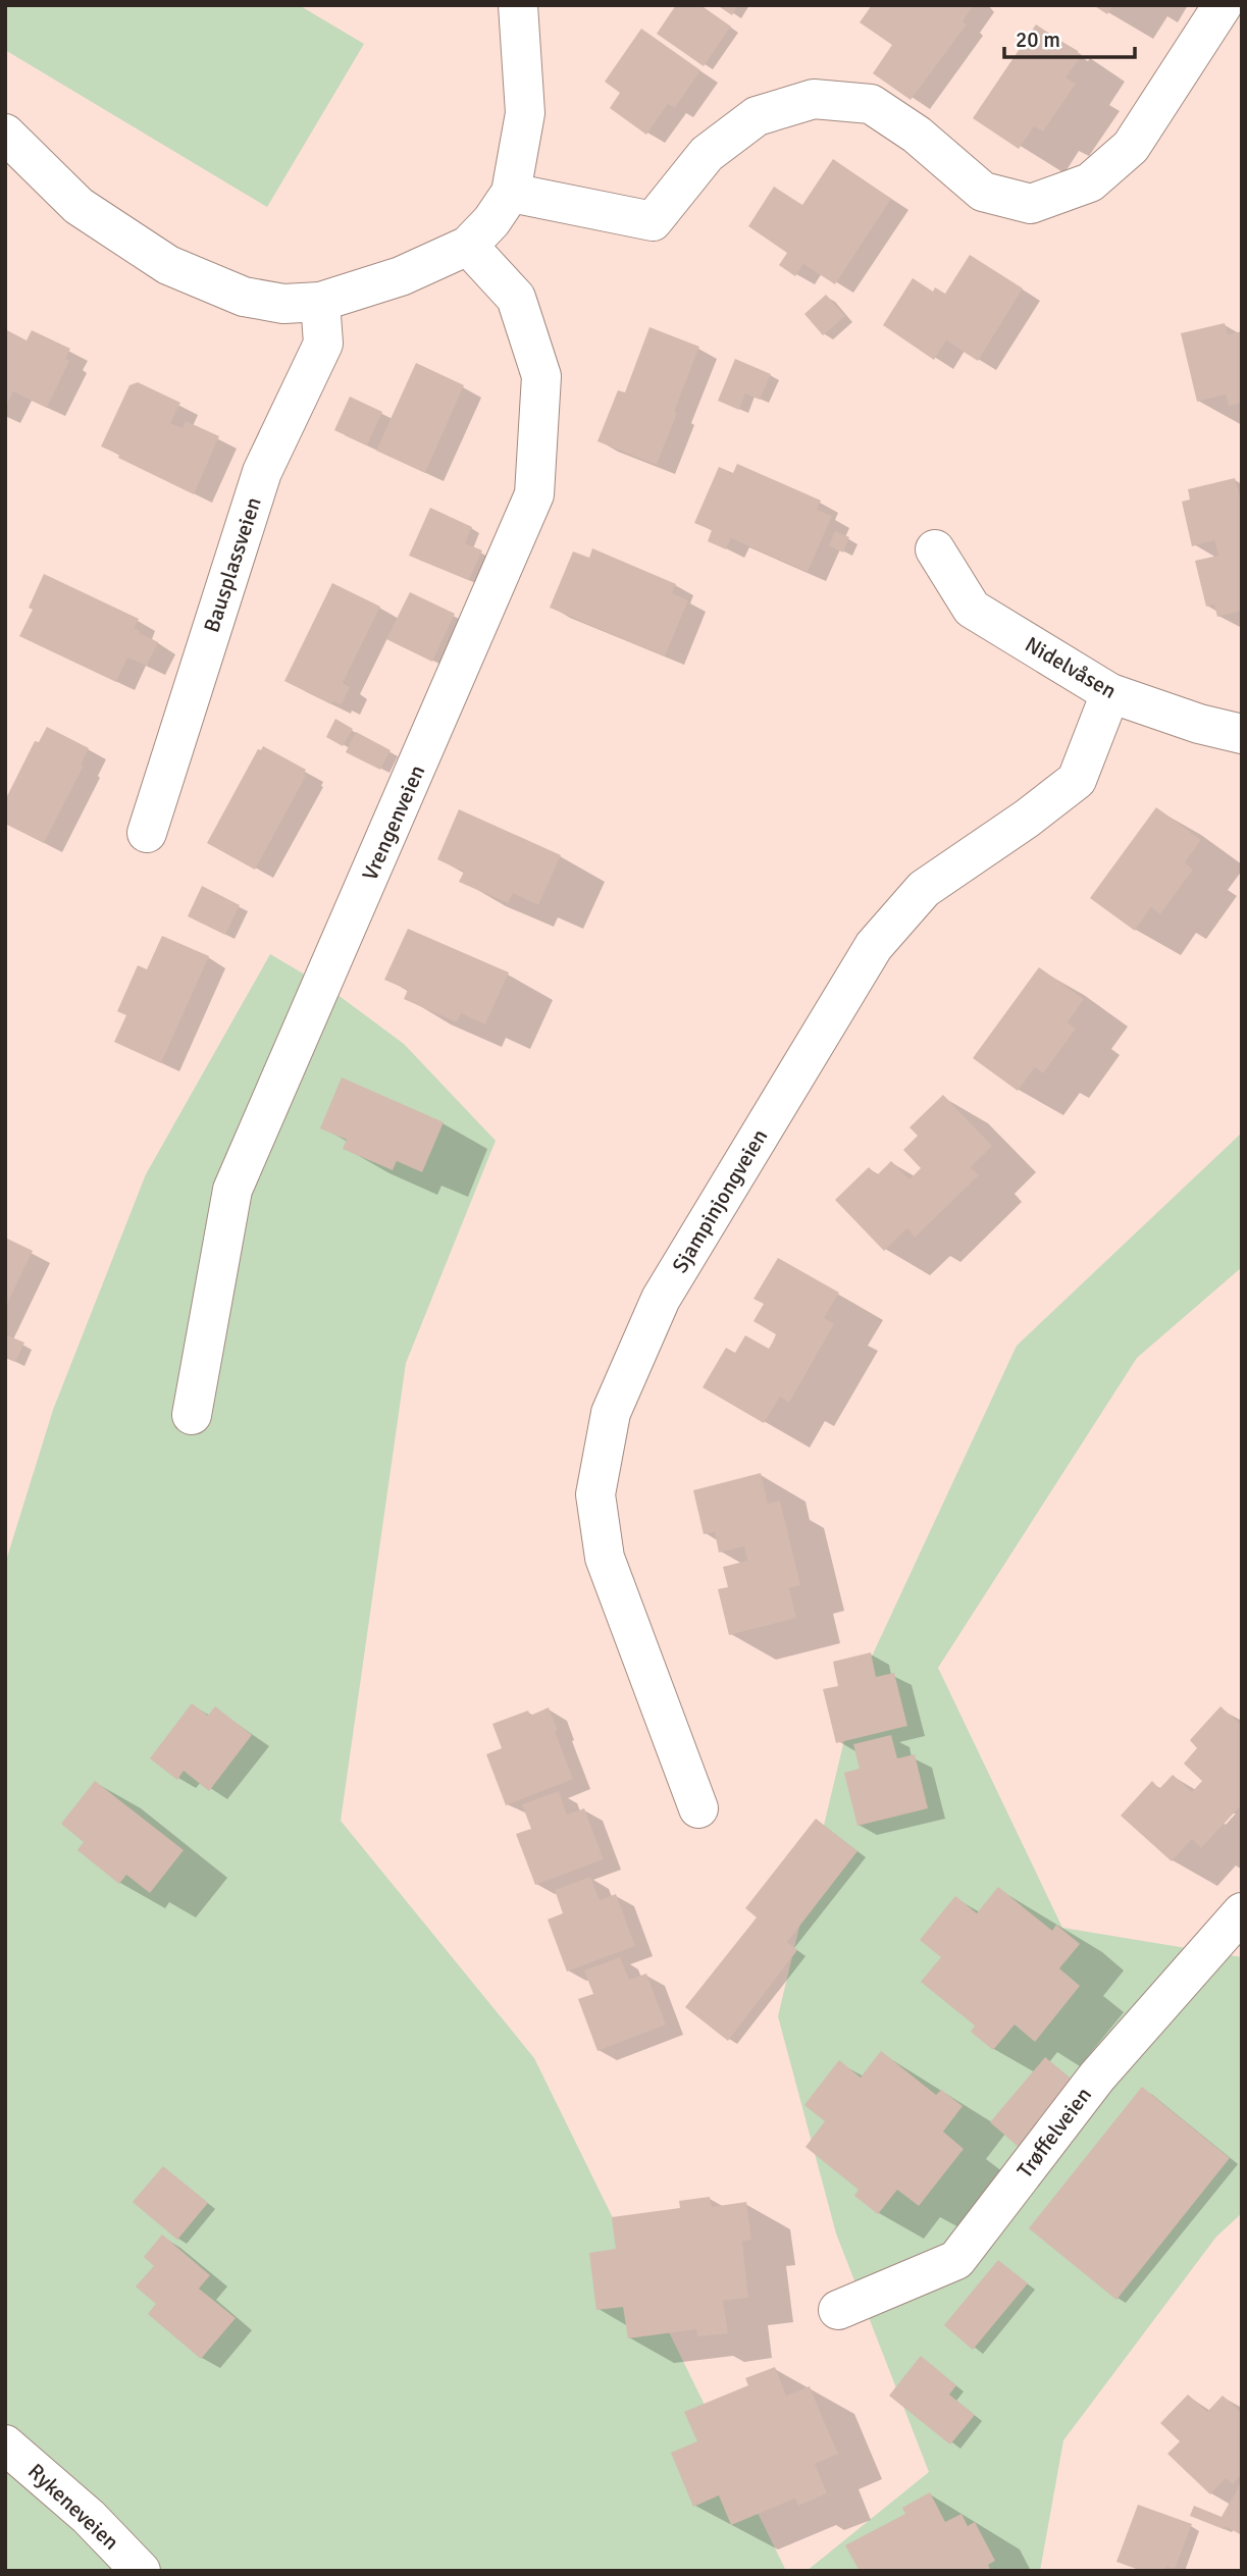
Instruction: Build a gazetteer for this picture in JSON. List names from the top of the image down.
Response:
{
  "streets": {
    "street": [
      "Bausplassveien",
      "Nidelvåsen",
      "Vrengenveien",
      "Sjampinjongveien",
      "Trøffelveien",
      "Rykeneveien"
    ]
  },
  "crossings": [
    ["Nidelvåsen", "Sjampinjongveien"]
  ],
  "scale_bar": "20 m"
}
